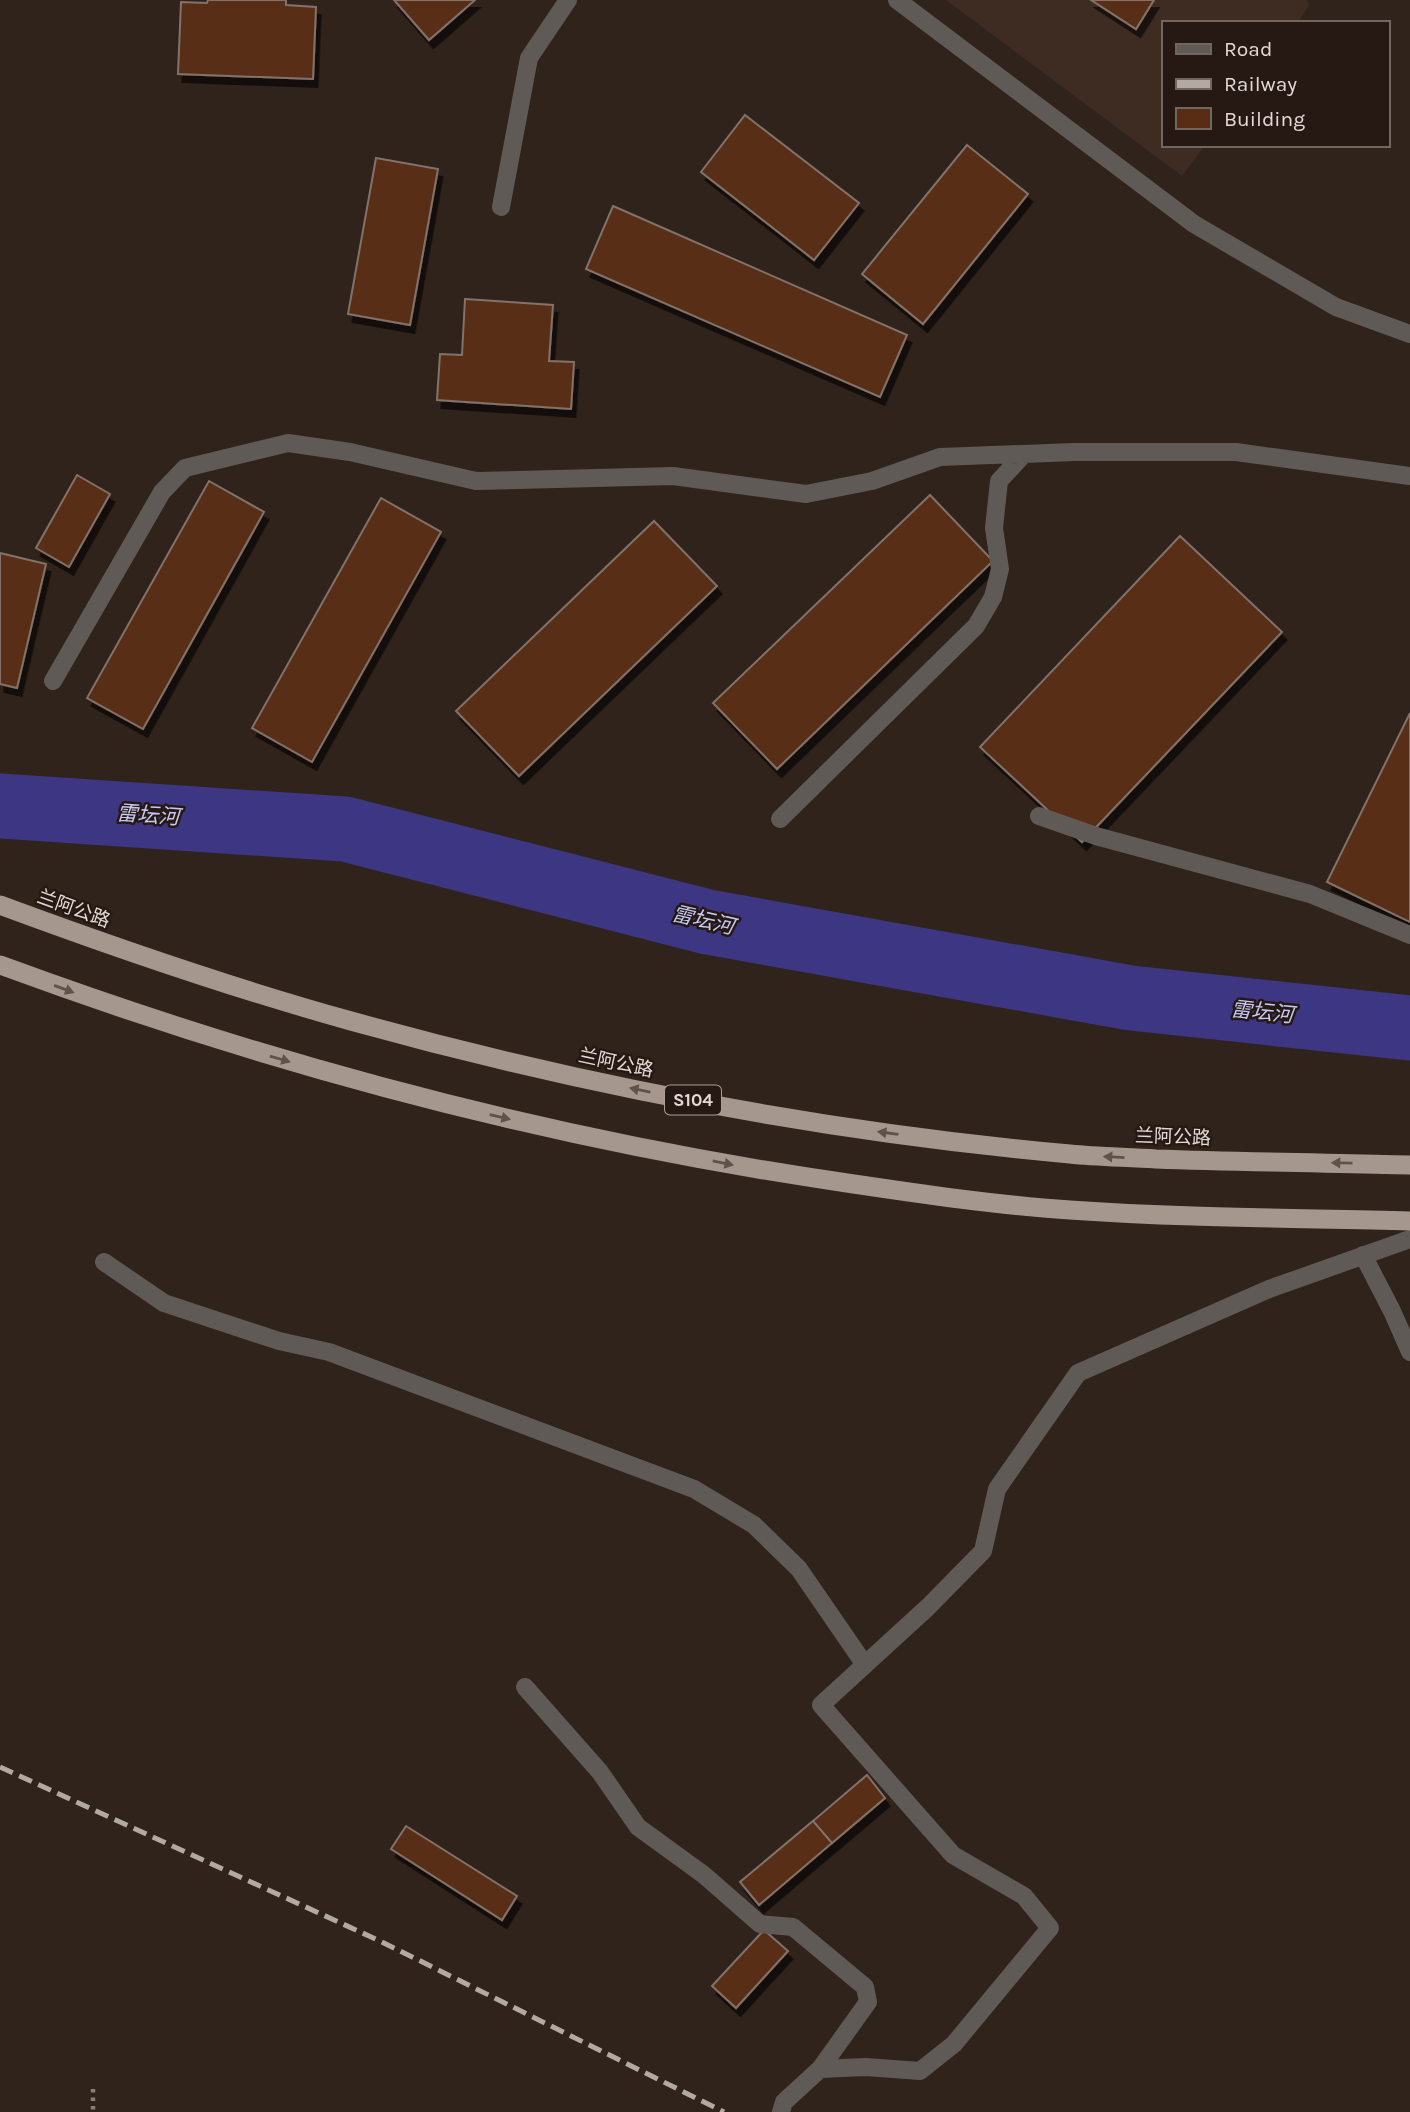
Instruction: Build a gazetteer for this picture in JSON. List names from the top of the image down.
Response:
{
  "streets": {
    "highway": ["兰阿公路", "S104"]
  },
  "water": ["雷坛河"],
  "legend": ["Road", "Railway", "Building"]
}
